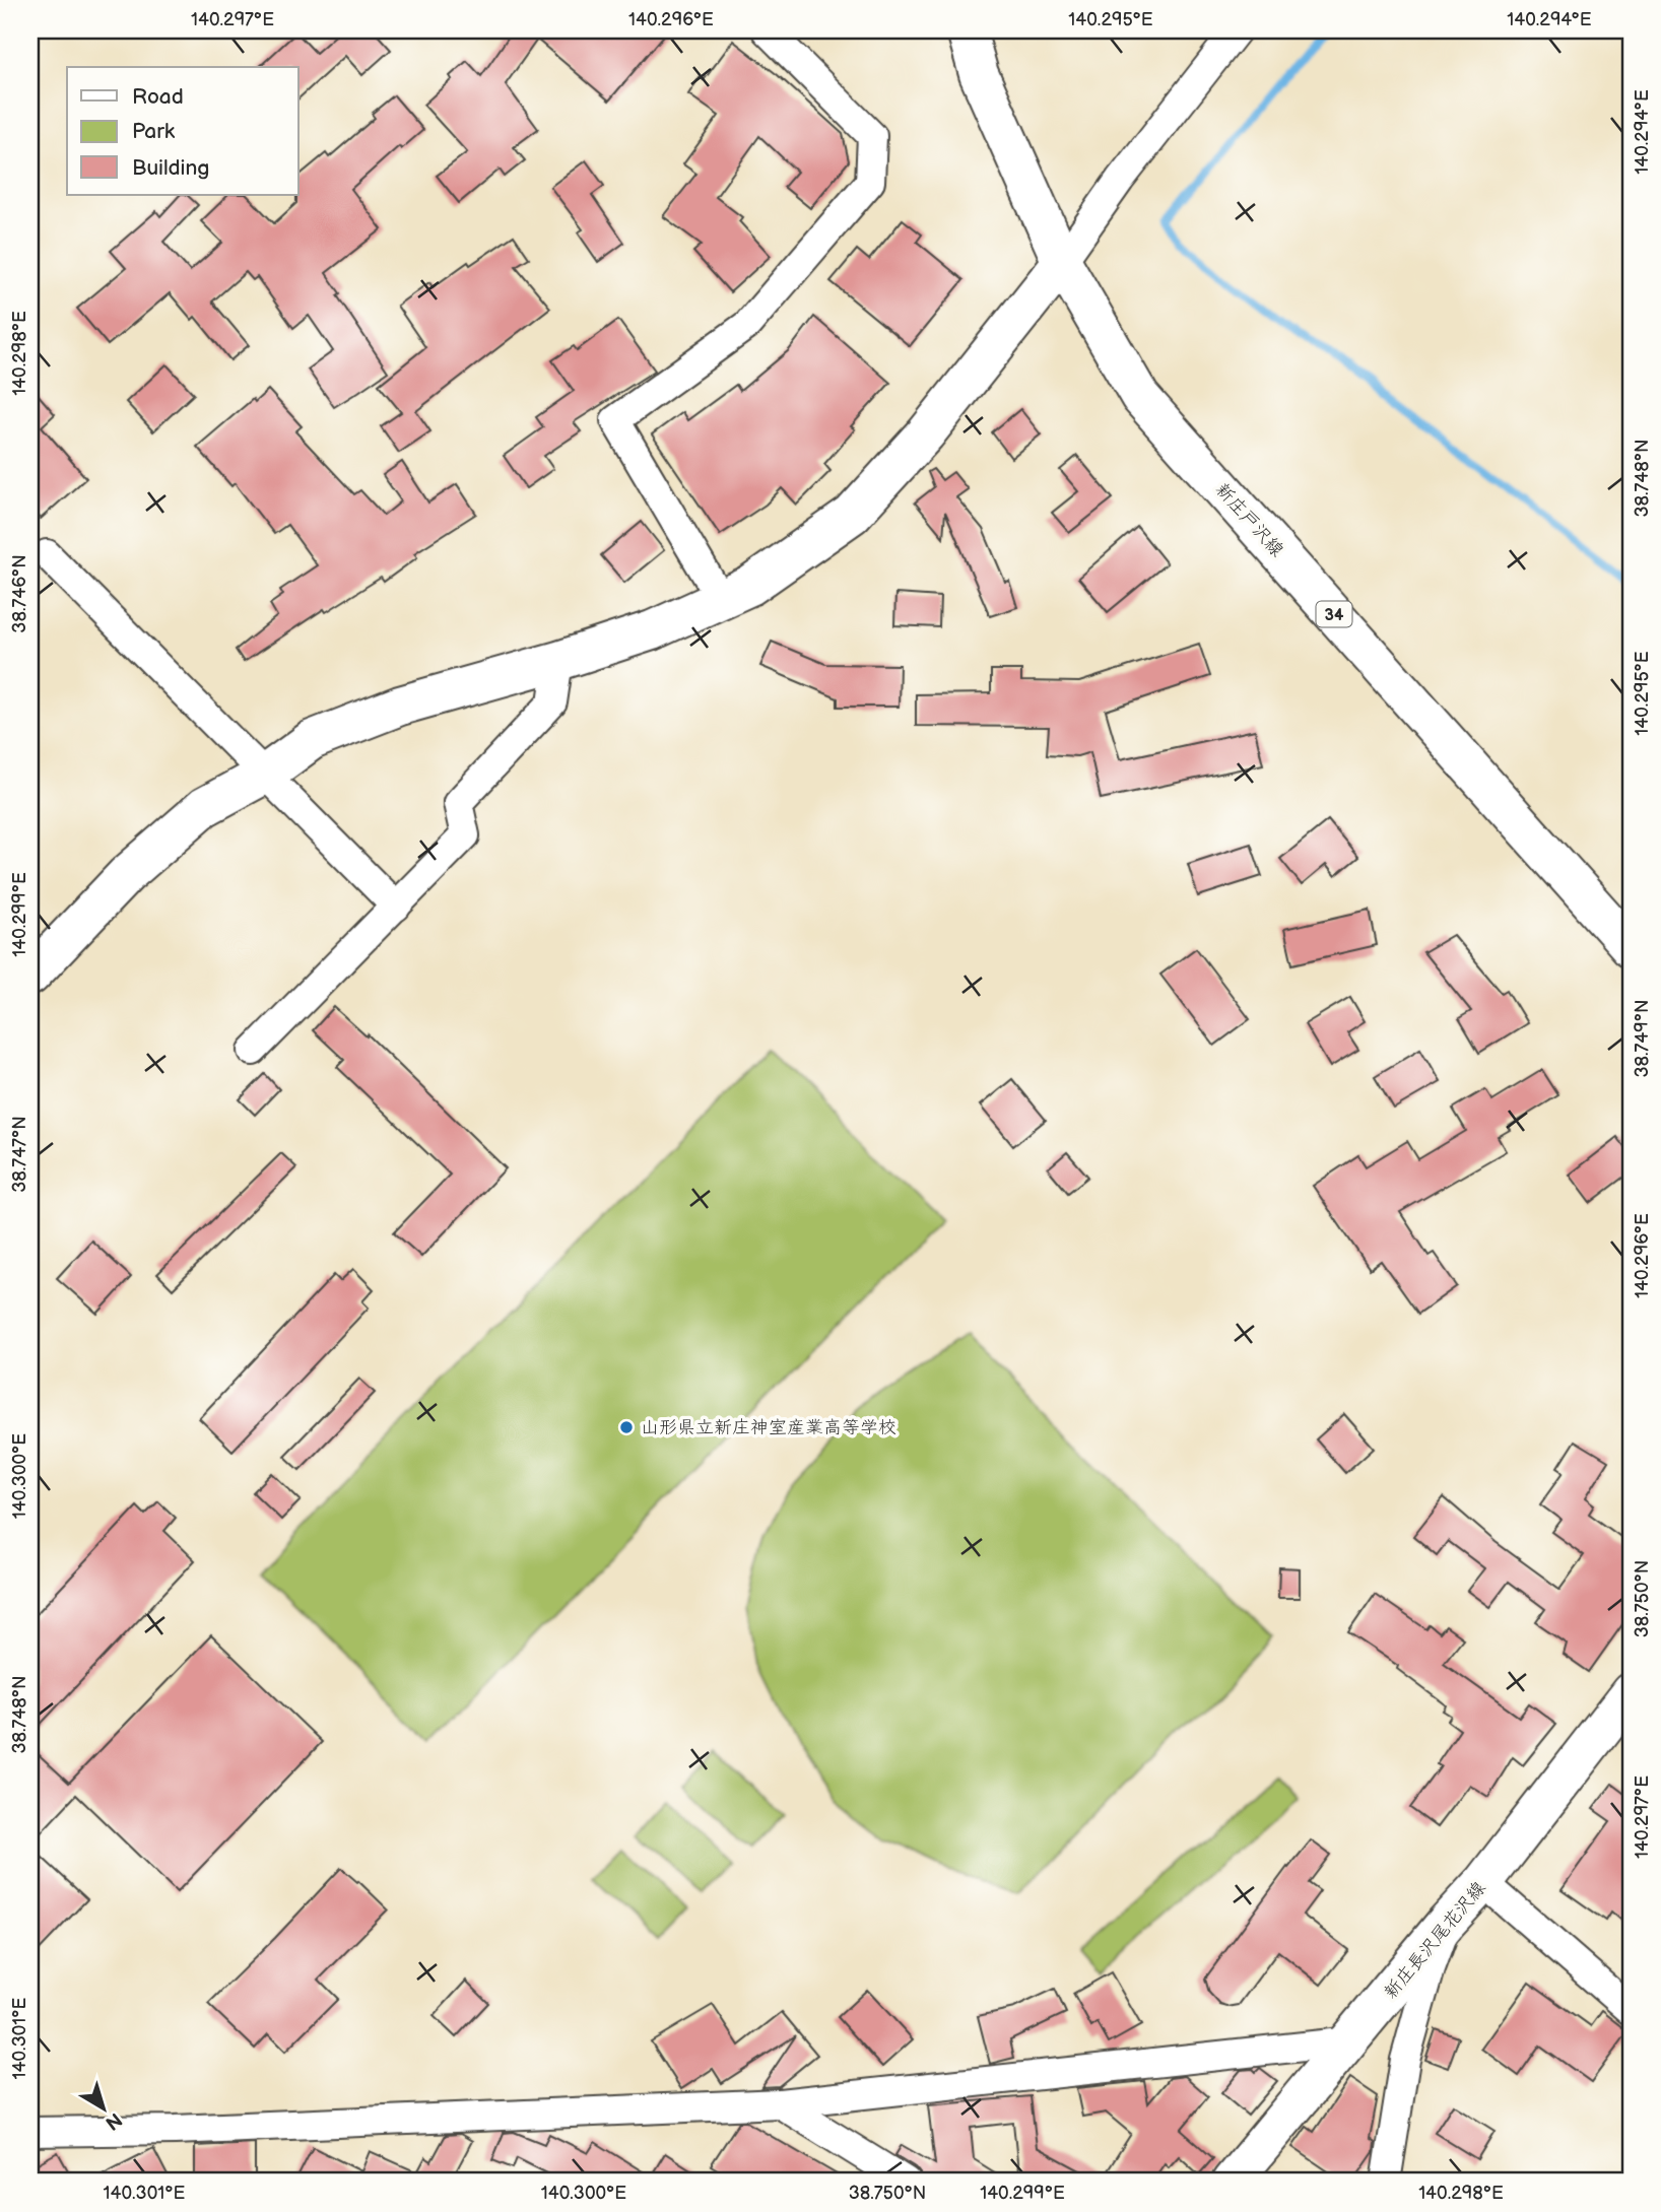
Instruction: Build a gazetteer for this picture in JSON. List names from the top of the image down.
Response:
{
  "streets": {
    "main road": ["新庄戸沢線", "34", "新庄長沢尾花沢線"]
  },
  "places": ["山形県立新庄神室産業高等学校"],
  "legend": ["Road", "Park", "Building"],
  "north": "bottom right",
  "coordinates": [
    "140.297°E",
    "140.296°E",
    "140.295°E",
    "140.294°E",
    "140.298°E",
    "38.748°N",
    "38.746°N",
    "140.299°E",
    "38.749°N",
    "38.747°N",
    "140.300°E",
    "38.750°N",
    "140.301°E"
  ]
}
